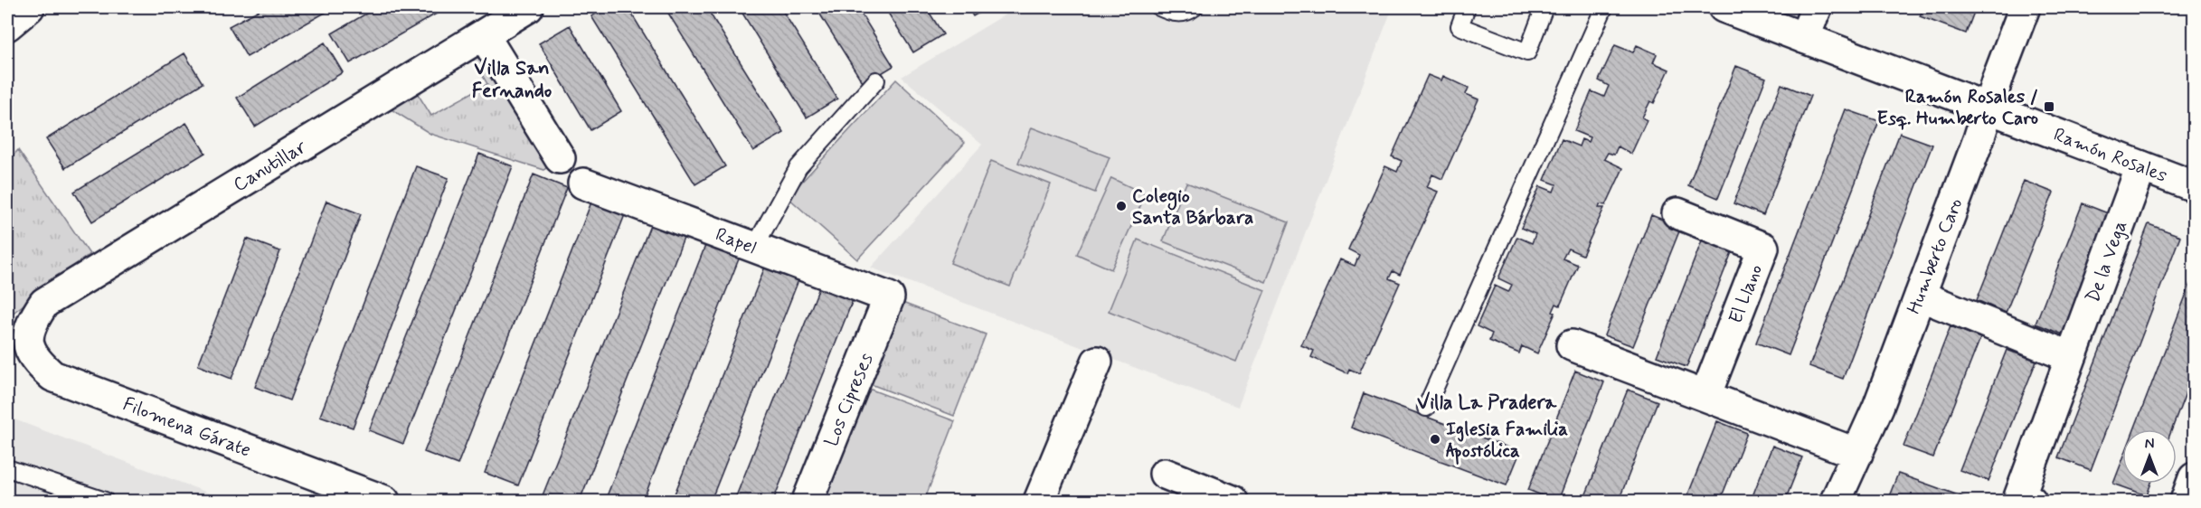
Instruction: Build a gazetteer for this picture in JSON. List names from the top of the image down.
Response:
{
  "streets": {
    "street": [
      "Ramón Rosales",
      "Canutillar",
      "Rapel",
      "Humberto Caro",
      "De la Vega",
      "El Llano",
      "Los Cipreses",
      "Filomena Gárate"
    ]
  },
  "crossings": [
    ["Ramón Rosales", "Humberto Caro"],
    ["Ramón Rosales", "De la Vega"],
    ["Canutillar", "Filomena Gárate"],
    ["Rapel", "Los Cipreses"]
  ],
  "districts": ["Villa San Fernando", "Villa La Pradera"],
  "places": {
    "transit": ["Ramón Rosales / Esq. Humberto Caro"],
    "other": ["Colegio Santa Bárbara", "Iglesia Familia Apostólica"]
  },
  "north": "top"
}
